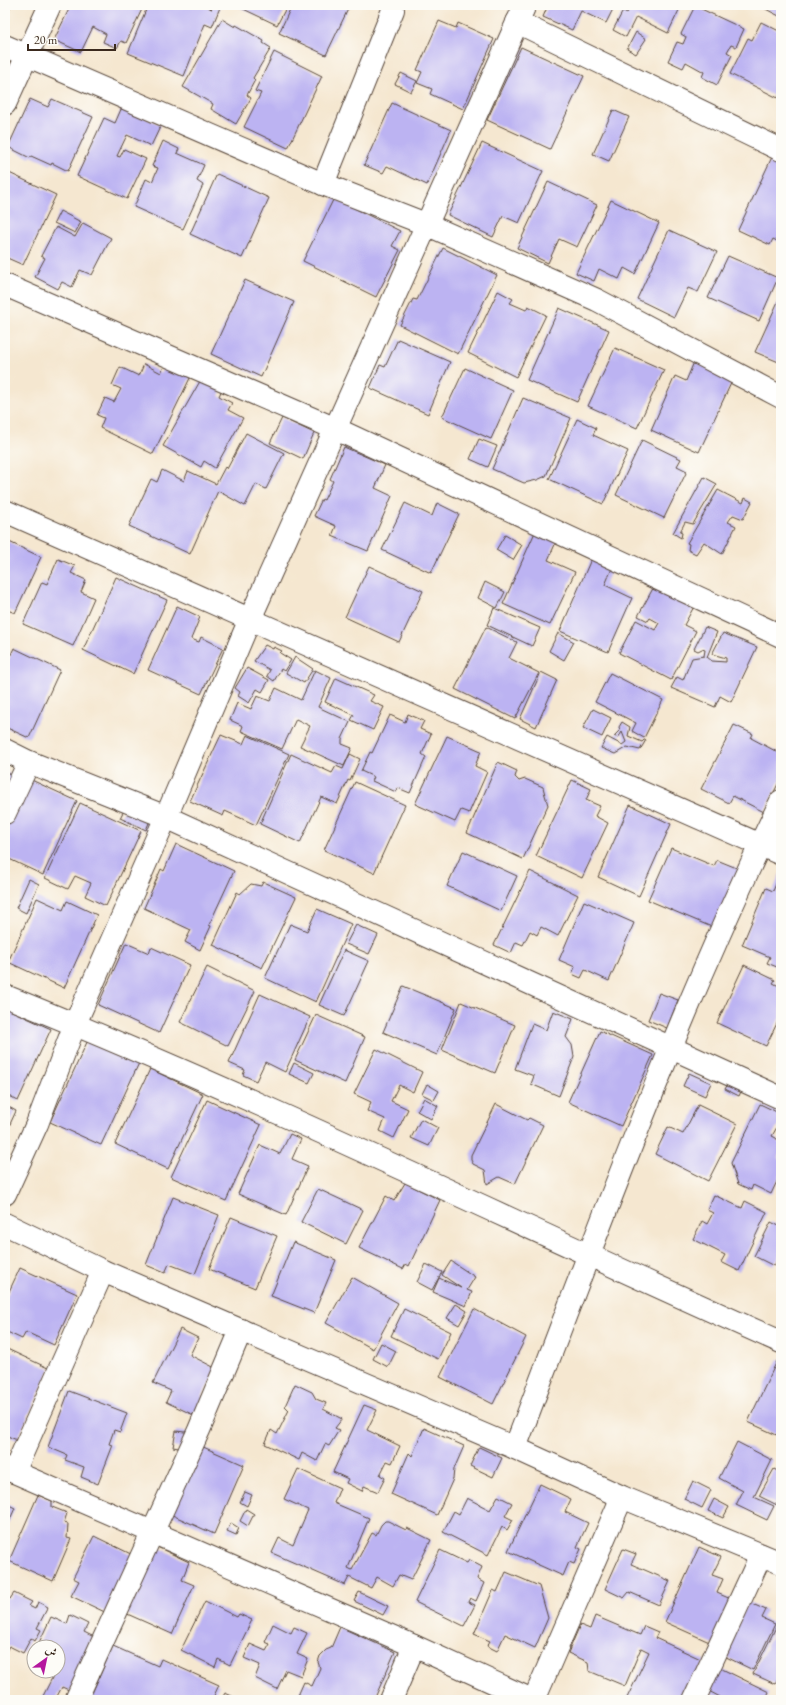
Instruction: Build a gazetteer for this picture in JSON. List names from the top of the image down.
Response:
{
  "scale_bar": "20 m",
  "north": "top right"
}
